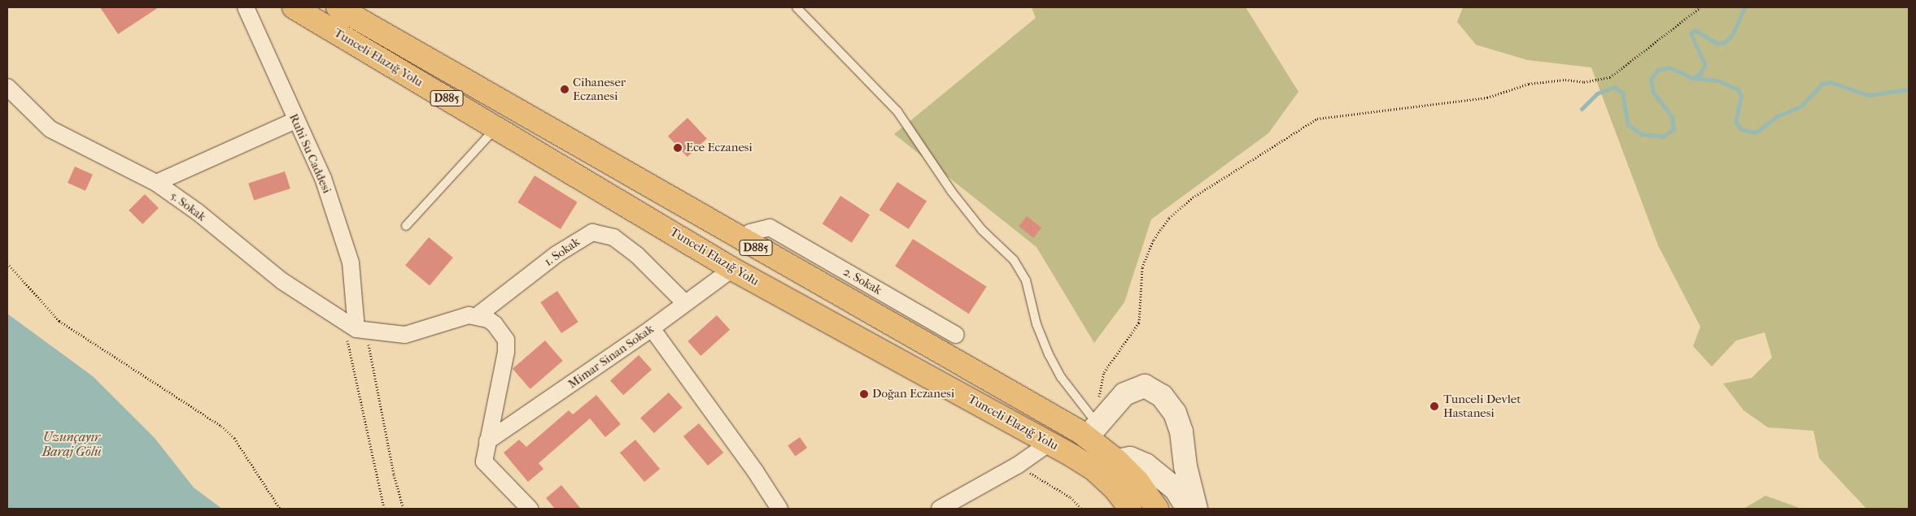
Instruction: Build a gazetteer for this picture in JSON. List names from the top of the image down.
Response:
{
  "streets": {
    "main road": ["Tunceli Elazığ Yolu", "D885"],
    "street": [
      "Ruhi Su Caddesi",
      "5. Sokak",
      "1. Sokak",
      "2. Sokak",
      "Mimar Sinan Sokak"
    ]
  },
  "crossings": [
    ["Tunceli Elazığ Yolu", "2. Sokak"],
    ["Tunceli Elazığ Yolu", "Mimar Sinan Sokak"],
    ["Ruhi Su Caddesi", "5. Sokak"],
    ["1. Sokak", "Mimar Sinan Sokak"]
  ],
  "water": ["Uzunçayır Baraj Gölü"],
  "places": [
    "Cihaneser Eczanesi",
    "Ece Eczanesi",
    "Doğan Eczanesi",
    "Tunceli Devlet Hastanesi"
  ]
}
